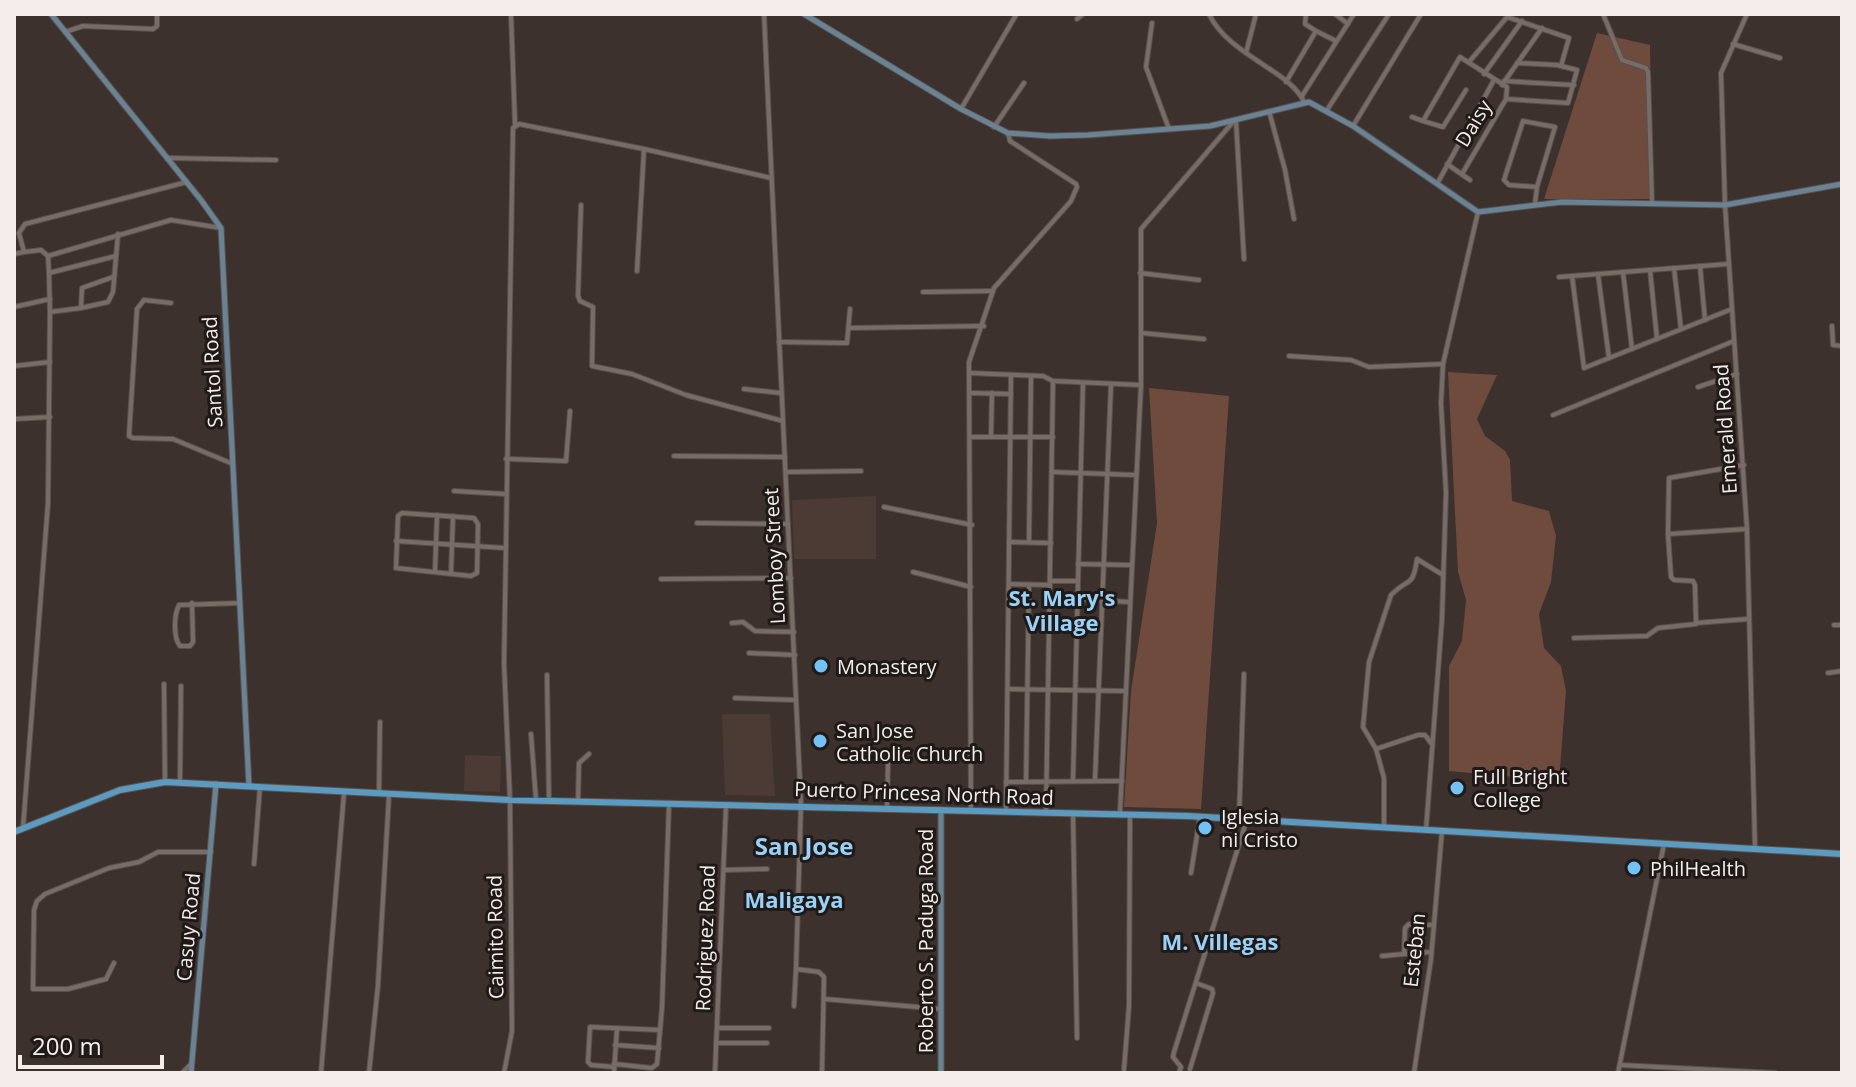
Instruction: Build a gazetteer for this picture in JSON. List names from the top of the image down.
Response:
{
  "streets": {
    "main road": ["Puerto Princesa North Road"],
    "street": [
      "Daisy",
      "Santol Road",
      "Emerald Road",
      "Lomboy Street",
      "Casuy Road",
      "Caimito Road",
      "Rodriguez Road",
      "Roberto S. Paduga Road",
      "Esteban"
    ]
  },
  "crossings": [
    ["Santol Road", "Puerto Princesa North Road"],
    ["Emerald Road", "Puerto Princesa North Road"],
    ["Lomboy Street", "Puerto Princesa North Road"],
    ["Puerto Princesa North Road", "Casuy Road"],
    ["Puerto Princesa North Road", "Caimito Road"],
    ["Puerto Princesa North Road", "Rodriguez Road"],
    ["Puerto Princesa North Road", "Roberto S. Paduga Road"],
    ["Puerto Princesa North Road", "Esteban"]
  ],
  "districts": [
    "St. Mary's Village",
    "San Jose",
    "Maligaya",
    "M. Villegas"
  ],
  "places": [
    "Monastery",
    "San Jose Catholic Church",
    "Full Bright College",
    "Iglesia ni Cristo",
    "PhilHealth"
  ],
  "scale_bar": "200 m"
}
